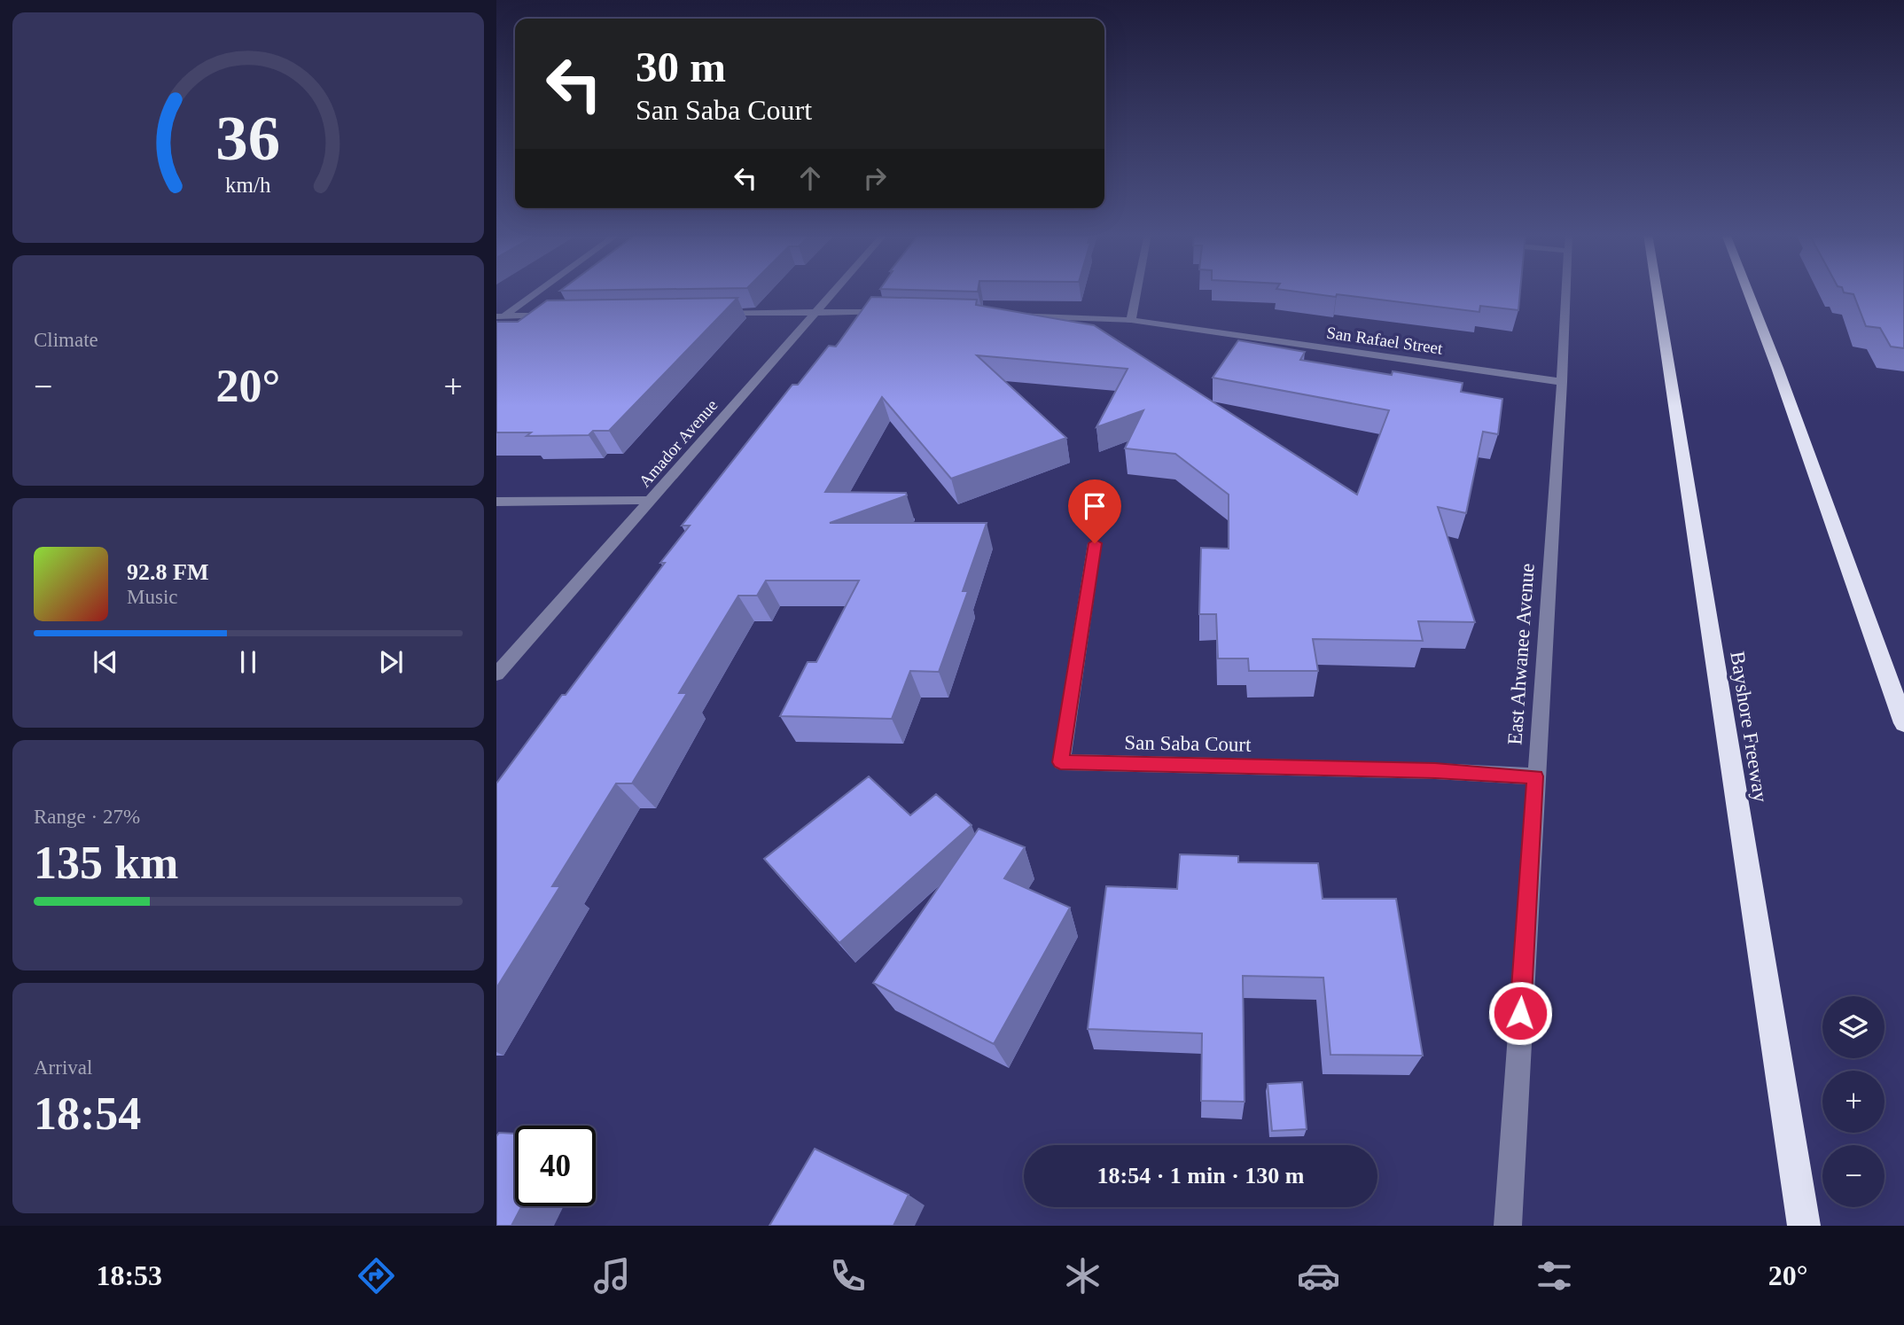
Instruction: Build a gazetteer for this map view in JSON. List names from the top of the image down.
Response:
{
  "streets": {
    "highway": ["Bayshore Freeway"],
    "street": [
      "San Rafael Street",
      "Amador Avenue",
      "East Ahwanee Avenue",
      "San Saba Court"
    ]
  },
  "crossings": [
    ["San Rafael Street", "East Ahwanee Avenue"],
    ["East Ahwanee Avenue", "San Saba Court"]
  ],
  "page": {
    "turn": ["30 m", "San Saba Court"],
    "tile": [
      "Climate",
      ["Range · 27%", "135 km"],
      ["Arrival", "18:54"]
    ],
    "heat": ["−", "20°", "+"],
    "song": ["92.8 FM", "Music"],
    "map_buttons": ["+", "−"],
    "limit": "40",
    "trip": "18:54 · 1 min · 130 m",
    "tabs": ["18:53", "20°"],
    "gauge": ["36", "km/h"]
  }
}
